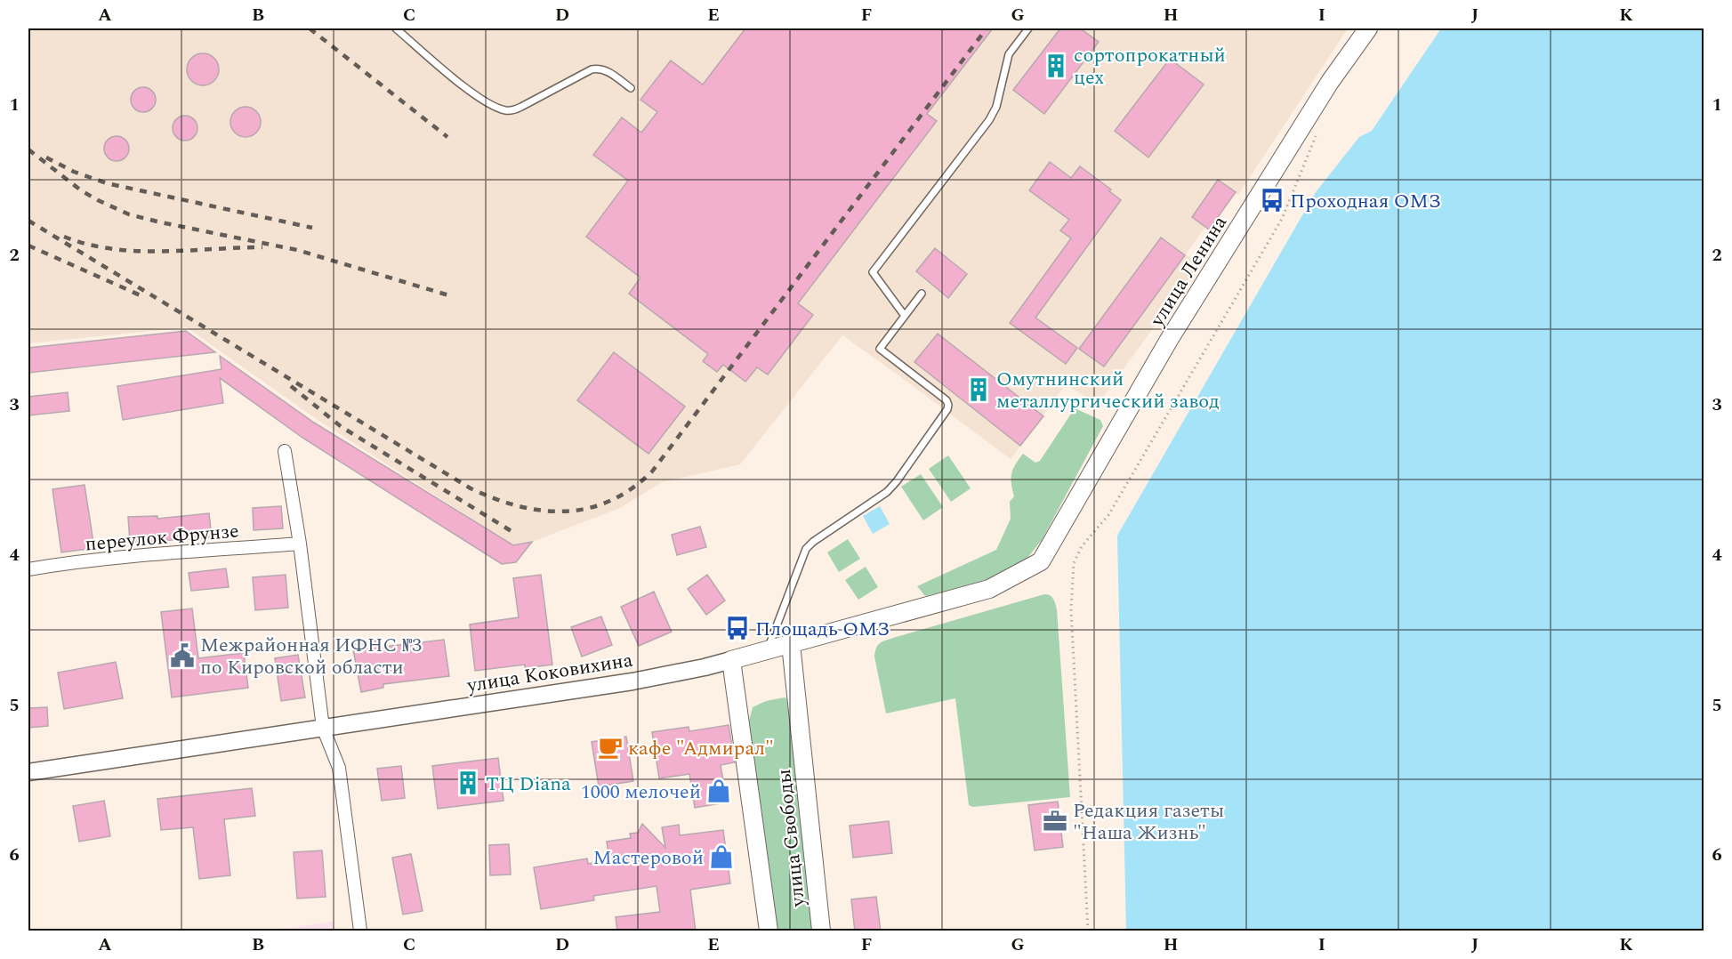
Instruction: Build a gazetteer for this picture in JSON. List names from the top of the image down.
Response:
{
  "streets": {
    "main road": ["улица Ленина", "улица Коковихина", "улица Свободы"],
    "street": ["переулок Фрунзе"]
  },
  "crossings": [
    ["улица Ленина", "улица Коковихина"],
    ["улица Коковихина", "улица Свободы"]
  ],
  "places": {
    "building": ["сортопрокатный цех", "Омутнинский металлургический завод", "ТЦ Diana"],
    "bus stop": ["Проходная ОМЗ", "Площадь ОМЗ"],
    "public building": ["Межрайонная ИФНС №3 по Кировской области"],
    "cafe": ["кафе \"Адмирал\""],
    "shop": ["1000 мелочей", "Мастеровой"],
    "office": ["Редакция газеты \"Наша Жизнь\""]
  },
  "grid": {
    "columns": [
      "A",
      "B",
      "C",
      "D",
      "E",
      "F",
      "G",
      "H",
      "I",
      "J",
      "K"
    ],
    "rows": [
      "1",
      "2",
      "3",
      "4",
      "5",
      "6"
    ]
  }
}
